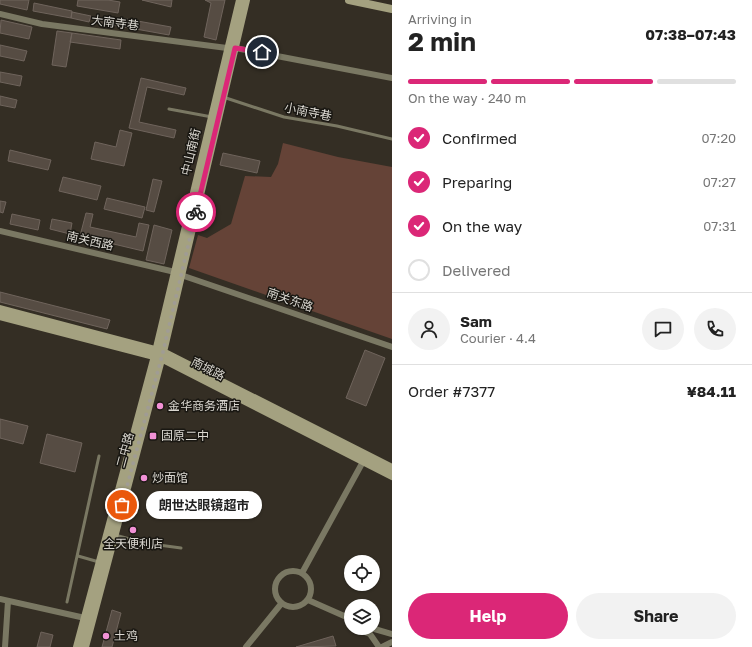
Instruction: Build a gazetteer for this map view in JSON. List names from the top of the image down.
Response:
{
  "streets": {
    "main road": ["中山南街", "南城路", "二中路"],
    "street": ["大南寺巷", "南关西路", "南关东路"],
    "lane": ["小南寺巷"]
  },
  "crossings": [
    ["大南寺巷", "中山南街"],
    ["小南寺巷", "中山南街"],
    ["中山南街", "南关西路"],
    ["中山南街", "南关东路"],
    ["中山南街", "南城路"],
    ["中山南街", "二中路"],
    ["南关西路", "南关东路"],
    ["南城路", "二中路"]
  ],
  "places": {
    "other": [
      "金华商务酒店",
      "炒面馆",
      "朗世达眼镜超市",
      "全天便利店",
      "土鸡"
    ],
    "transit": ["固原二中"]
  },
  "page": {
    "heading": ["2 min", "Arriving in", "07:38–07:43"],
    "panel": [
      "Sam",
      "Courier · 4.4",
      "Order #7377",
      "¥84.11"
    ],
    "bar": "On the way · 240 m",
    "list": [
      ["Confirmed", "07:20"],
      ["Preparing", "07:27"],
      ["On the way", "07:31"],
      "Delivered"
    ],
    "bubble": "朗世达眼镜超市",
    "buttons": ["Help", "Share"]
  }
}
